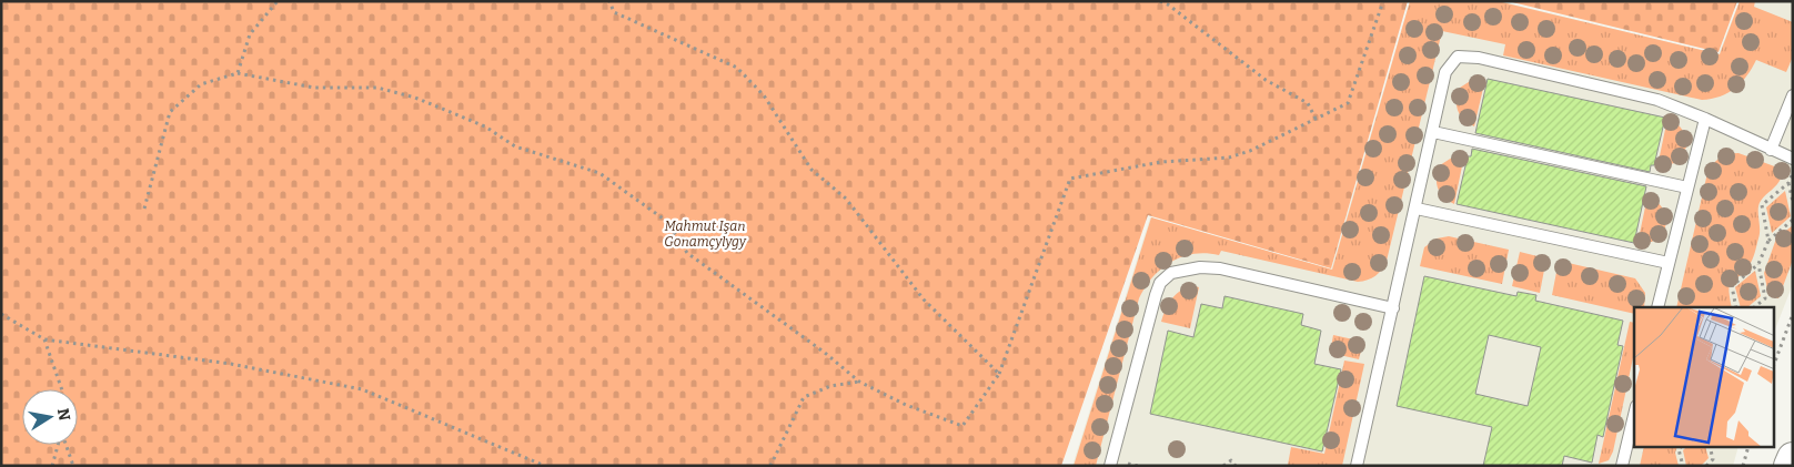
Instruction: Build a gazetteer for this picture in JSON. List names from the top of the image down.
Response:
{
  "parks": ["Mahmut Işan Gonamçylygy"],
  "north": "right"
}
